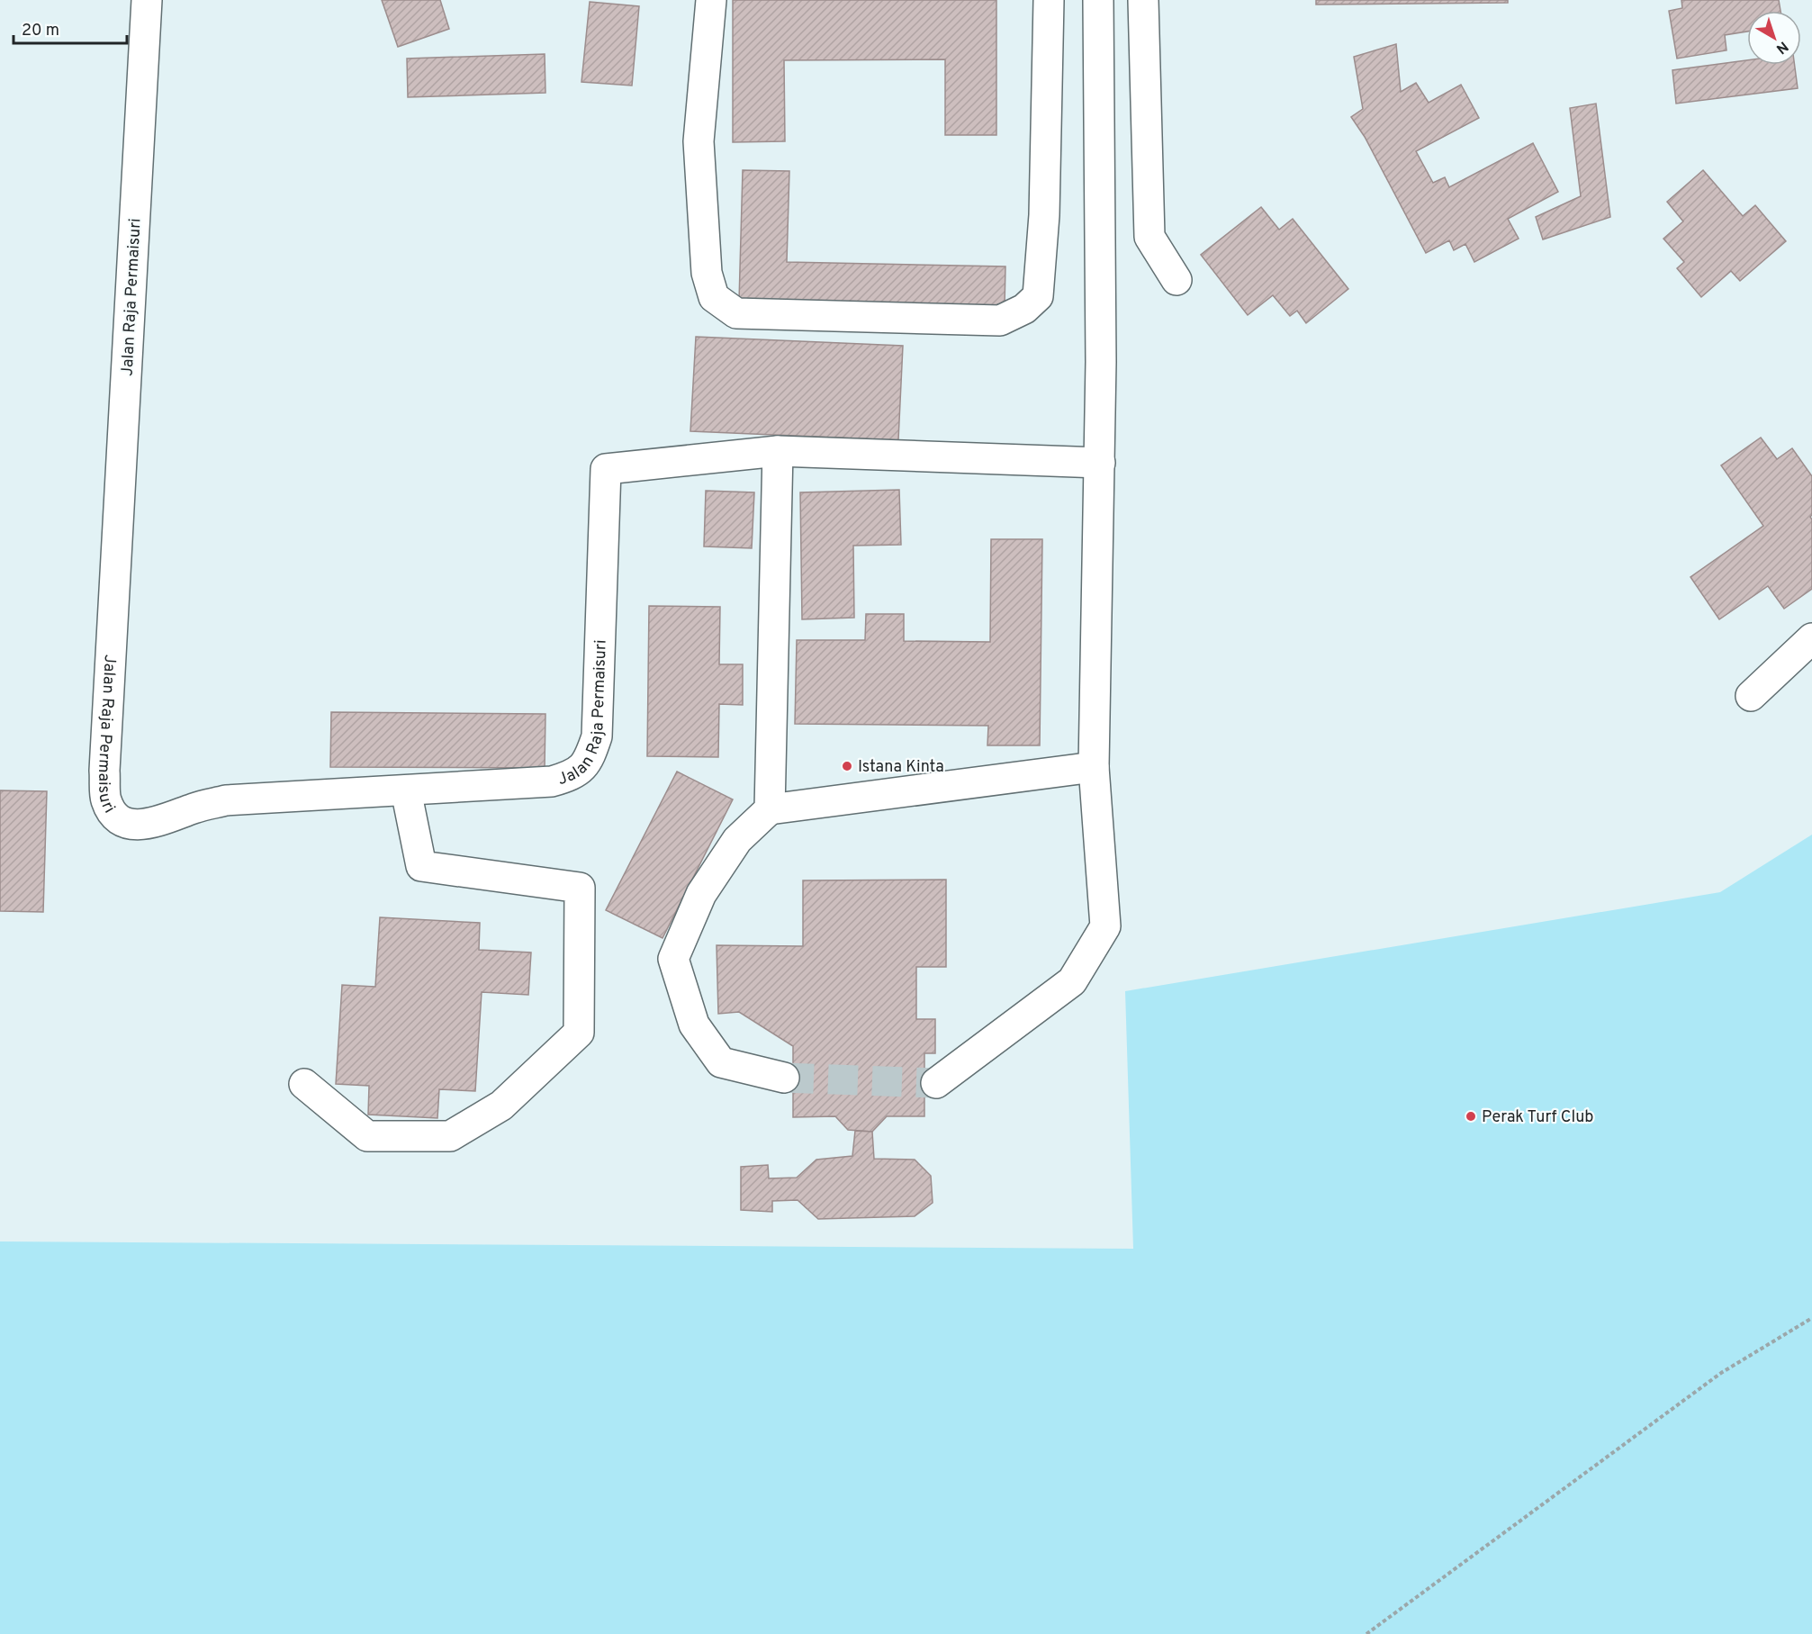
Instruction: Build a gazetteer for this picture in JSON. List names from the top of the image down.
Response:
{
  "streets": {
    "street": ["Jalan Raja Permaisuri"]
  },
  "places": ["Istana Kinta", "Perak Turf Club"],
  "scale_bar": "20 m",
  "north": "bottom right"
}
